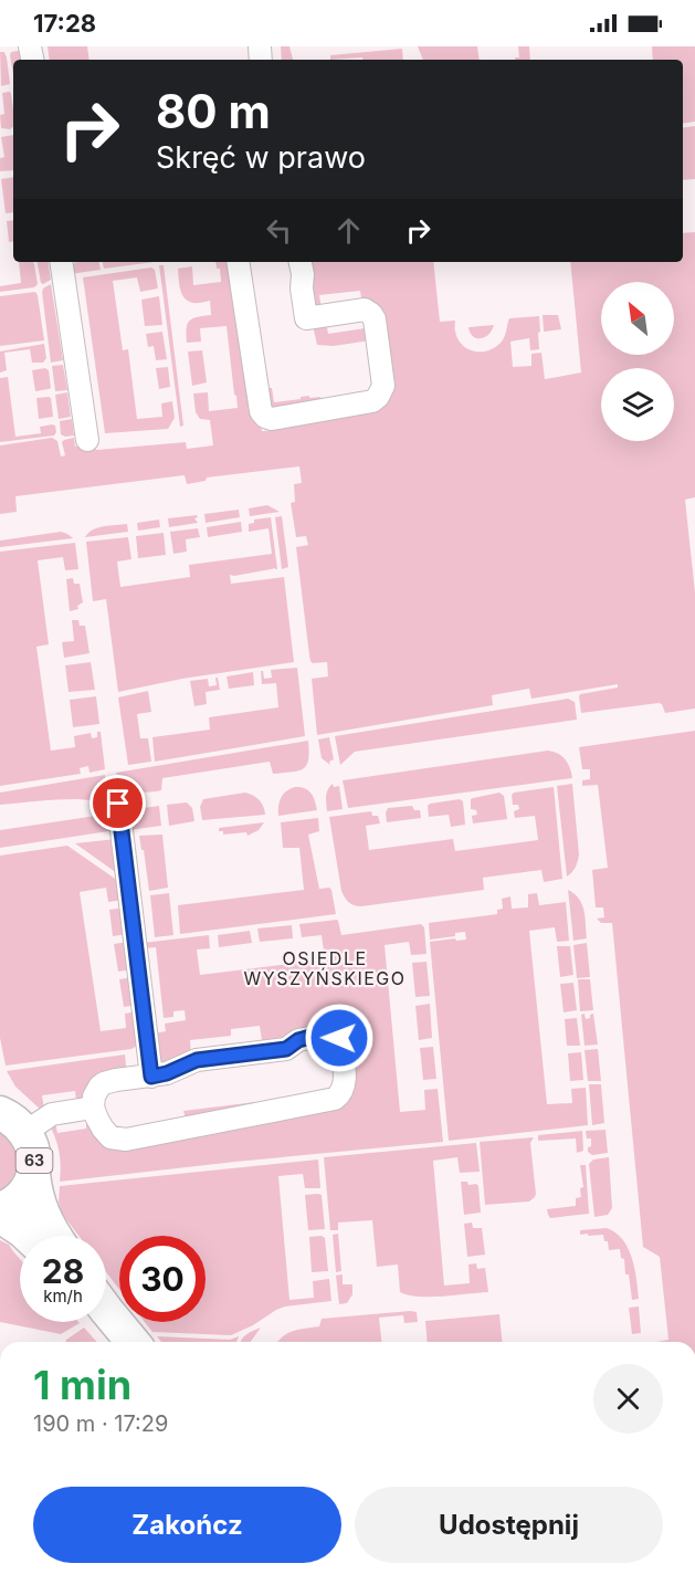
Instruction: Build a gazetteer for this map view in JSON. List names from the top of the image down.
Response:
{
  "streets": {
    "main road": ["63"]
  },
  "districts": ["OSIEDLE WYSZYŃSKIEGO"],
  "north": "top left",
  "page": {
    "status": "17:28",
    "turn": ["80 m", "Skręć w prawo"],
    "speed": "28 km/h",
    "limit": "30",
    "heading": ["1 min", "190 m · 17:29"],
    "buttons": ["Zakończ", "Udostępnij"]
  }
}
